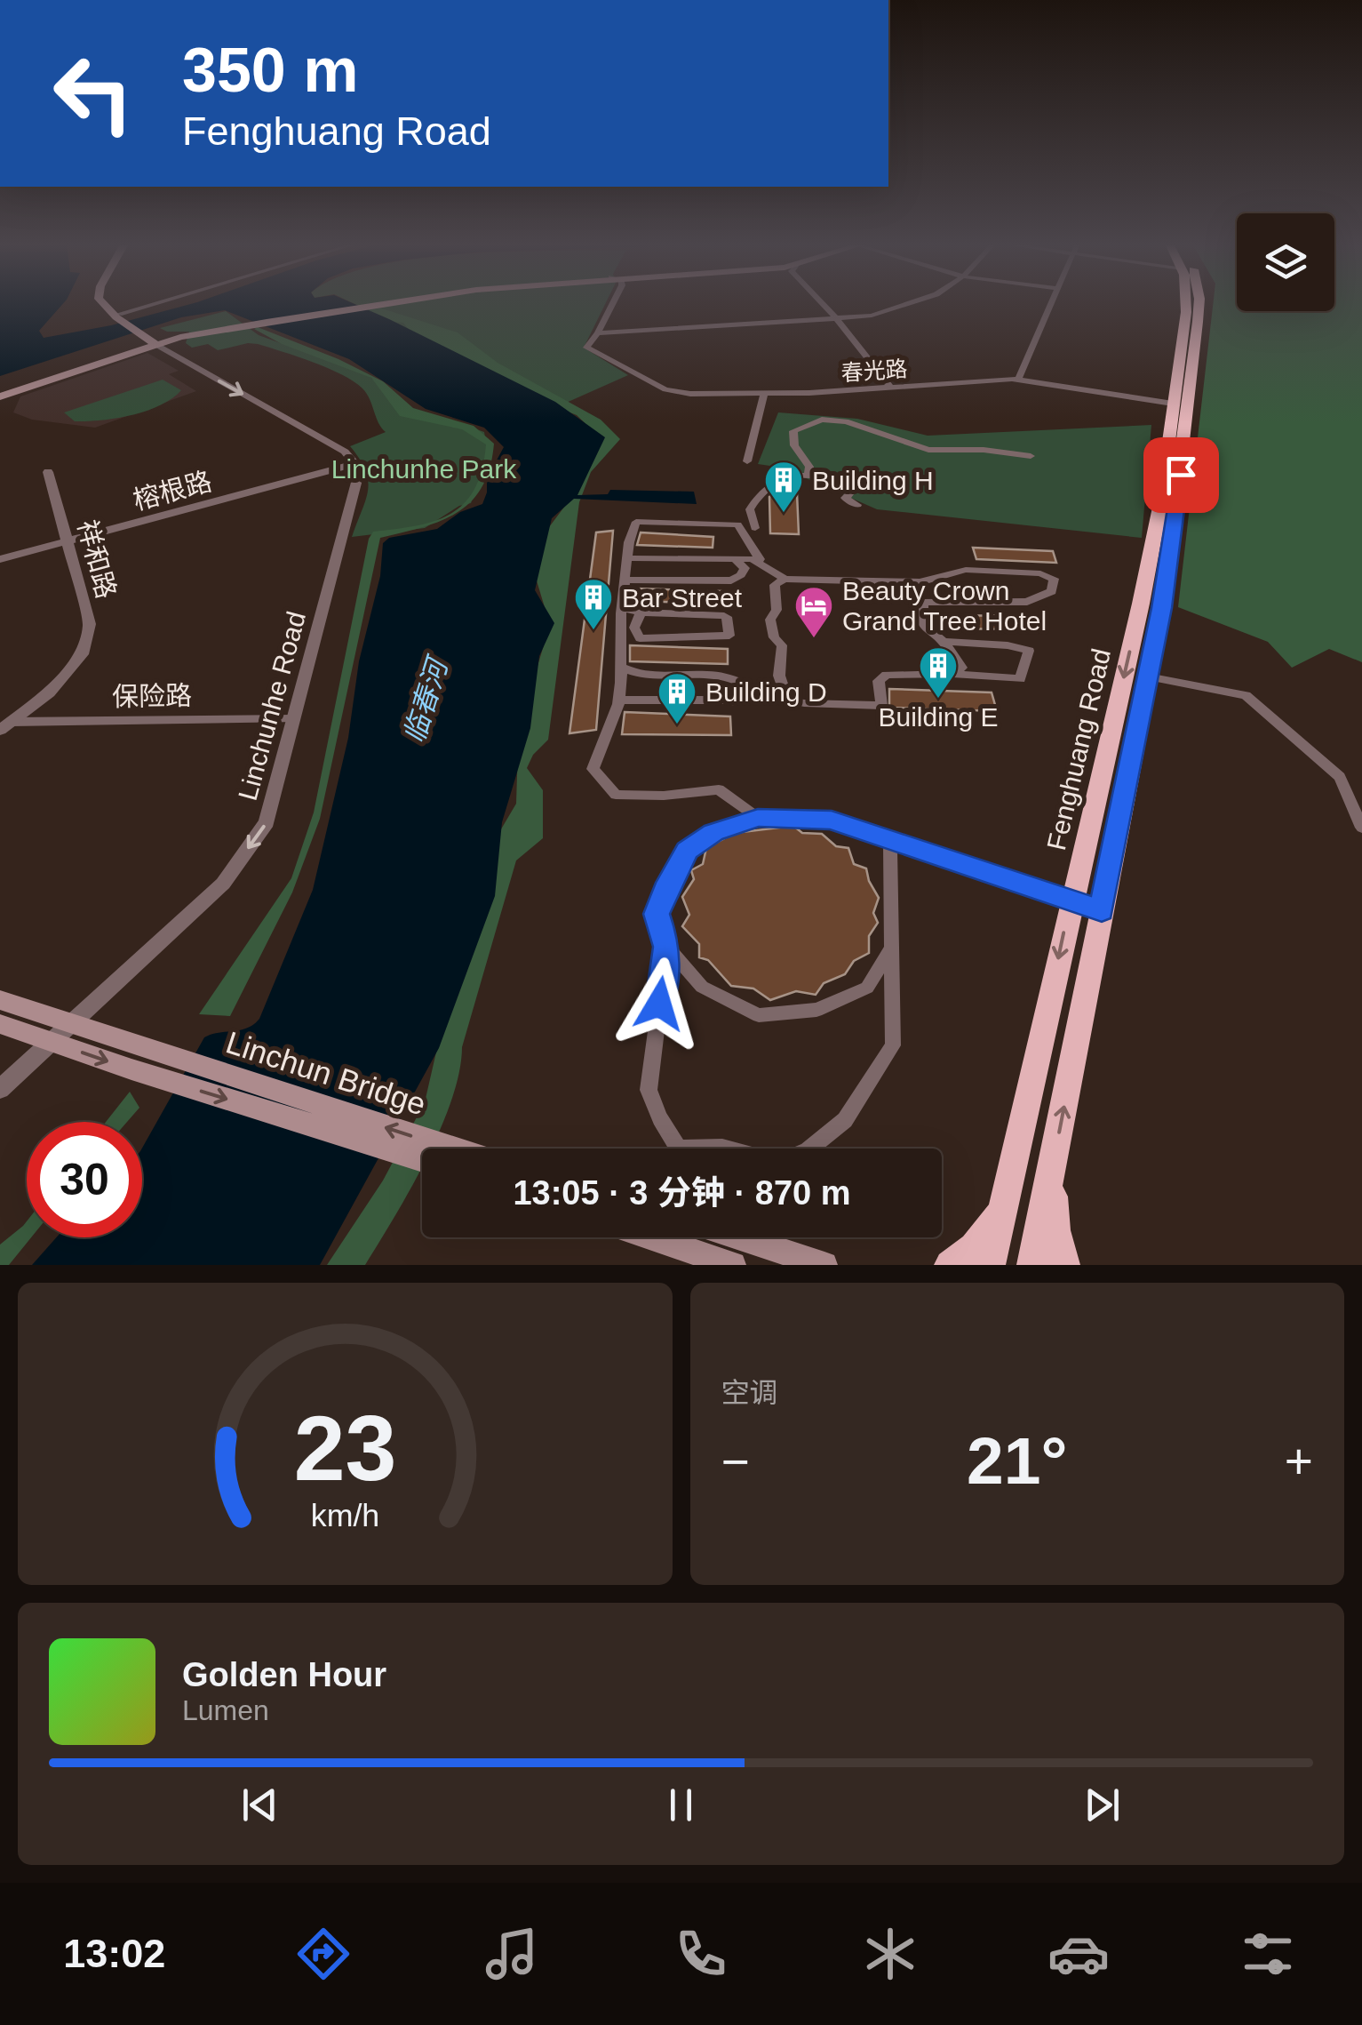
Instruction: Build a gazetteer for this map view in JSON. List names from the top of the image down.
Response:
{
  "streets": {
    "highway": ["Fenghuang Road"],
    "main road": ["Linchun Bridge"],
    "street": [
      "春光路",
      "榕根路",
      "祥和路",
      "保险路",
      "Linchunhe Road"
    ]
  },
  "crossings": [
    ["春光路", "Fenghuang Road"],
    ["榕根路", "祥和路"],
    ["榕根路", "Linchunhe Road"],
    ["祥和路", "保险路"],
    ["保险路", "Linchunhe Road"],
    ["Linchunhe Road", "Linchun Bridge"]
  ],
  "one_way": ["Linchunhe Road"],
  "water": ["临春河"],
  "parks": ["Linchunhe Park"],
  "places": {
    "building": [
      "Building H",
      "Bar Street",
      "Building E",
      "Building D"
    ],
    "hotel": ["Beauty Crown Grand Tree Hotel"]
  },
  "page": {
    "turn": ["350 m", "Fenghuang Road"],
    "limit": "30",
    "trip": "13:05 · 3 分钟 · 870 m",
    "tile": "空调",
    "heat": ["−", "21°", "+"],
    "song": ["Golden Hour", "Lumen"],
    "tabs": "13:02",
    "gauge": ["23", "km/h"]
  }
}
